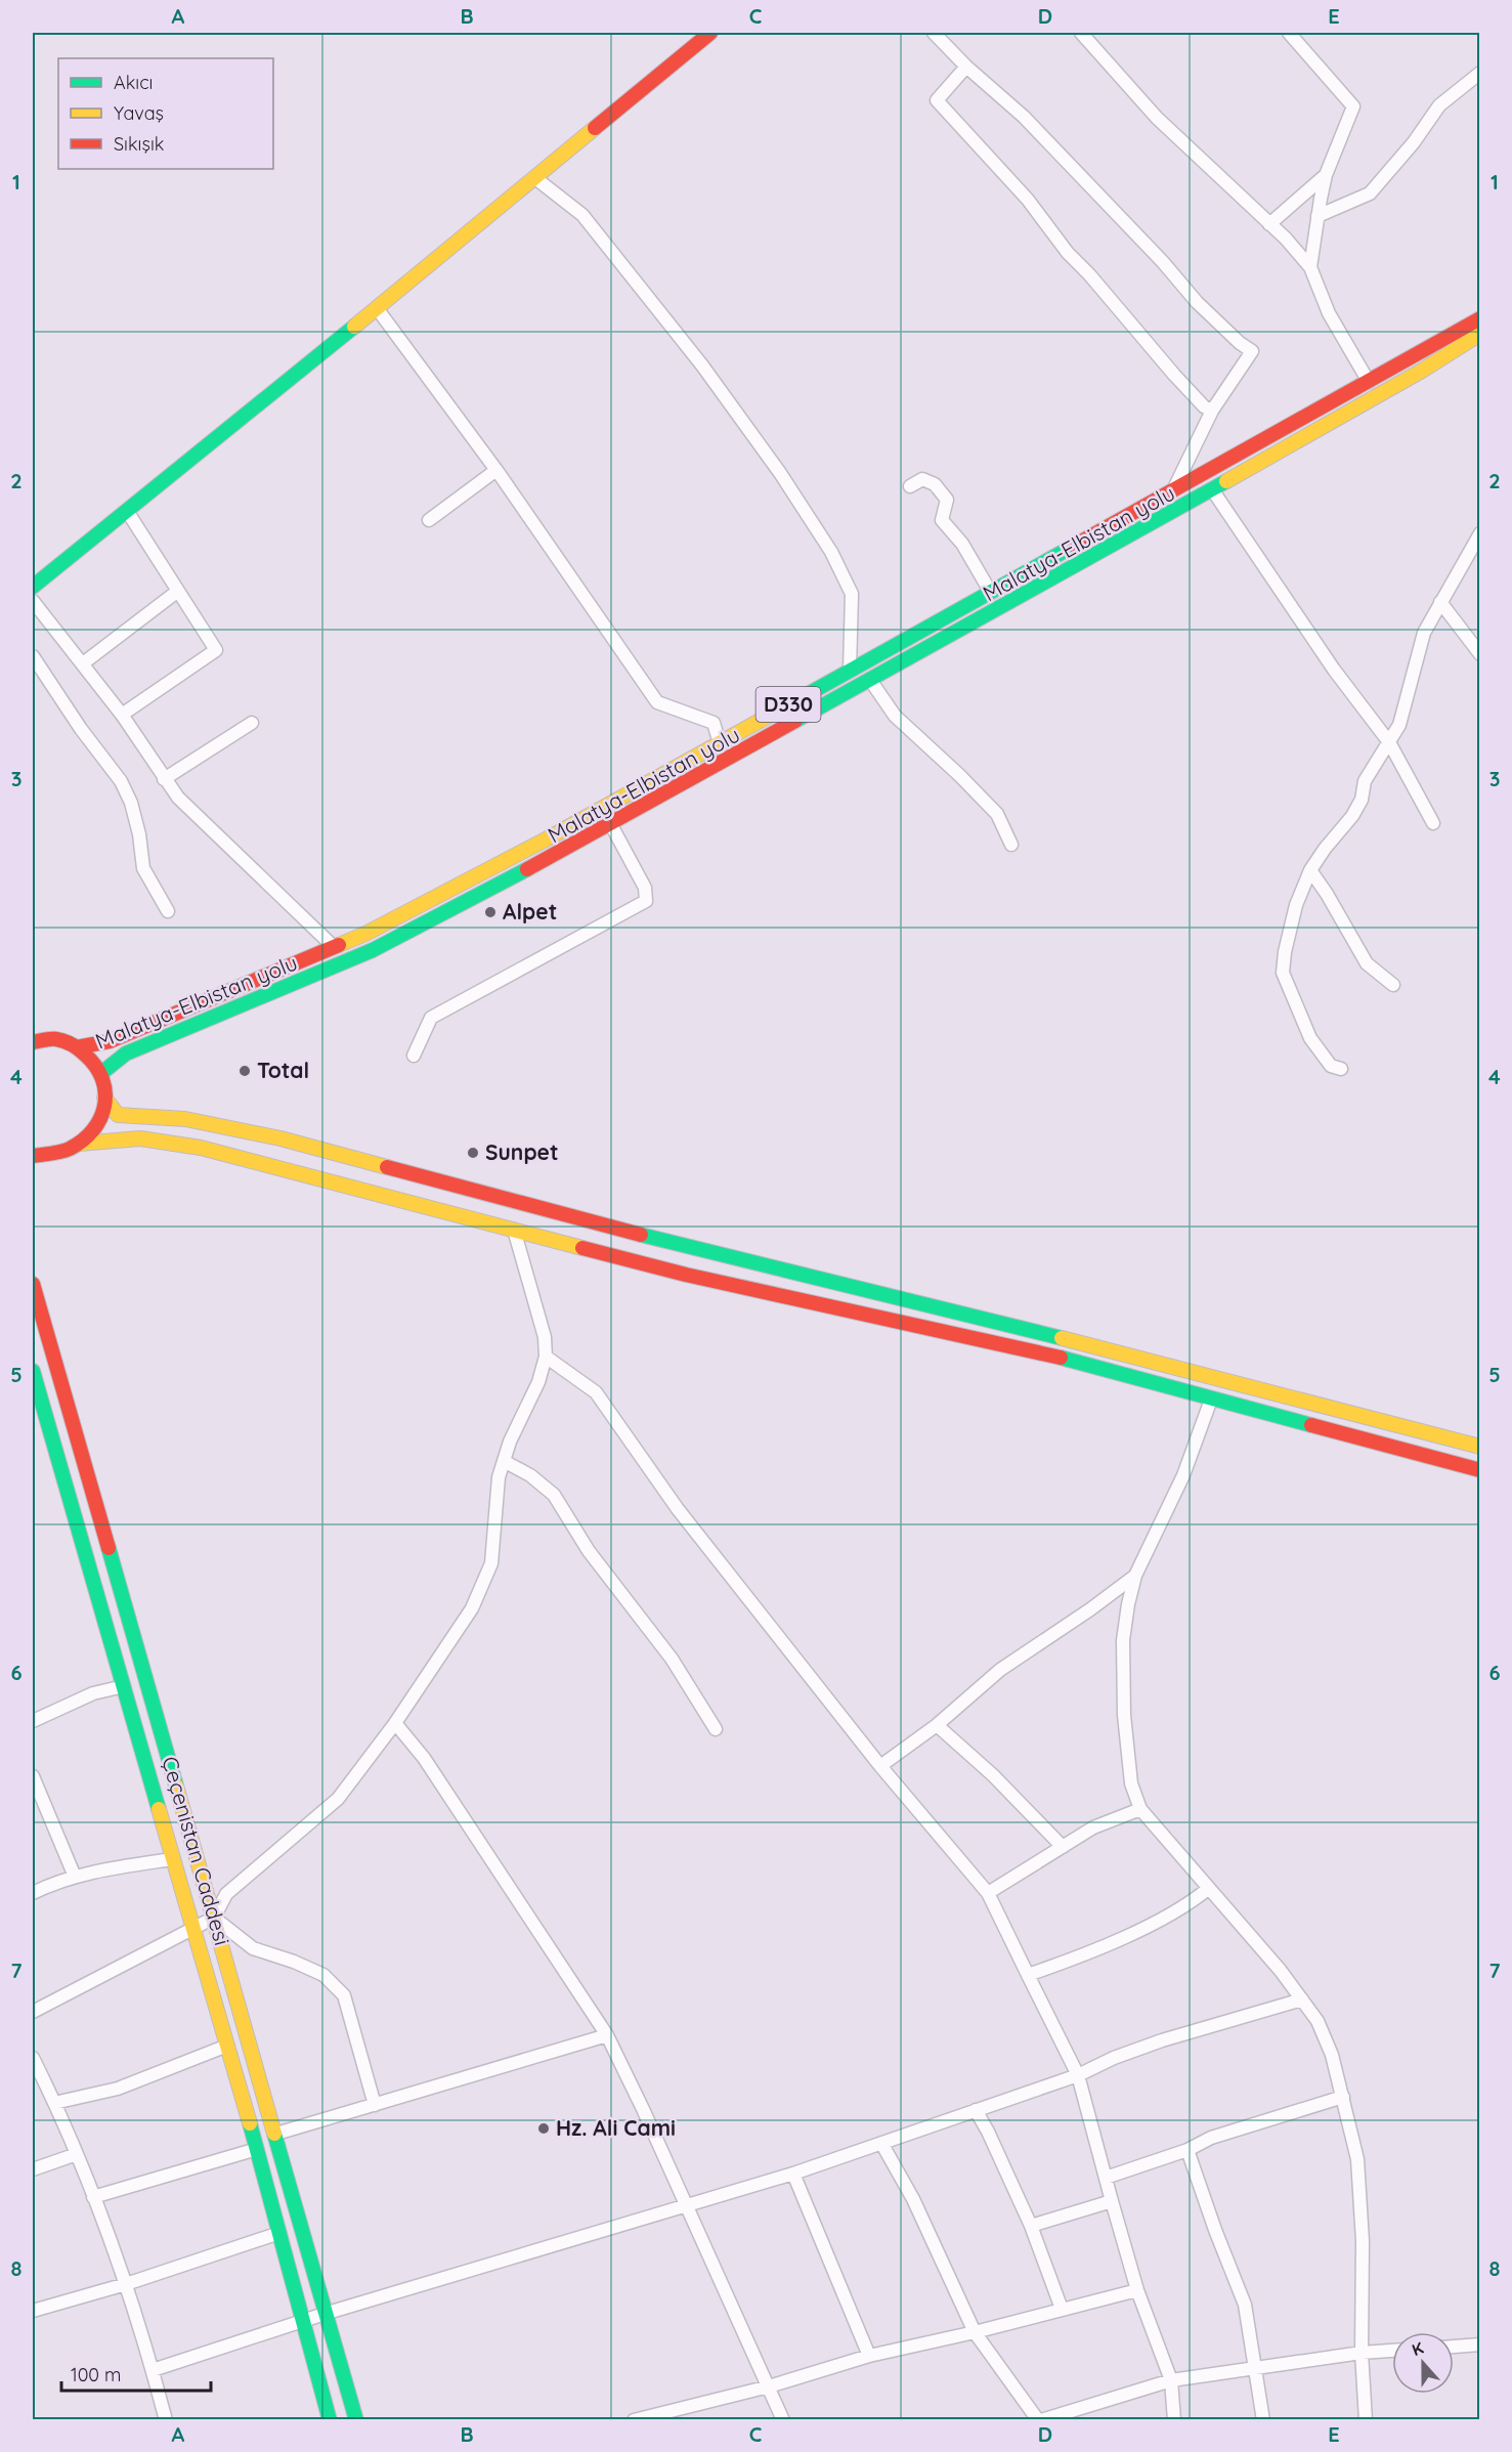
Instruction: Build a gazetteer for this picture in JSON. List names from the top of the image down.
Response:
{
  "streets": {
    "main road": ["Malatya-Elbistan yolu", "D330", "Çeçenistan Caddesi"]
  },
  "places": [
    "Alpet",
    "Total",
    "Sunpet",
    "Hz. Ali Cami"
  ],
  "legend": ["Akıcı", "Yavaş", "Sıkışık"],
  "scale_bar": "100 m",
  "north": "top",
  "grid": {
    "columns": [
      "A",
      "B",
      "C",
      "D",
      "E"
    ],
    "rows": [
      "1",
      "2",
      "3",
      "4",
      "5",
      "6",
      "7",
      "8"
    ]
  }
}
